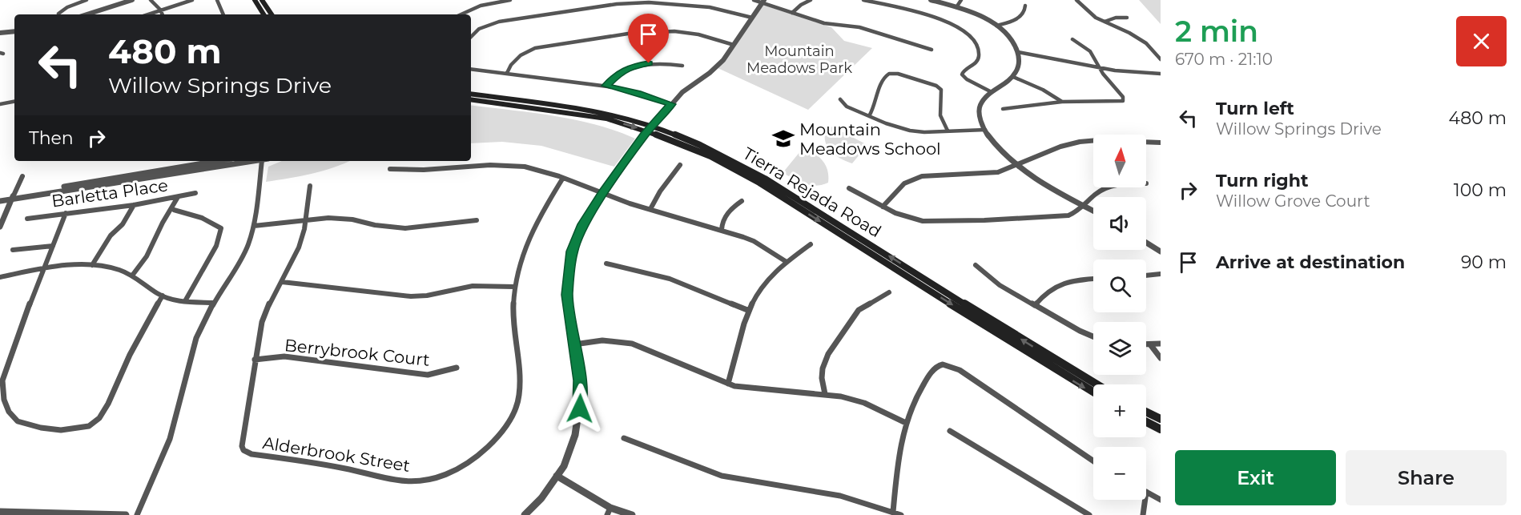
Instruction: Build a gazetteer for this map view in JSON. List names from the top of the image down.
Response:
{
  "streets": {
    "main road": ["Tierra Rejada Road"],
    "street": ["Barletta Place", "Berrybrook Court", "Alderbrook Street"]
  },
  "crossings": [
    ["Berrybrook Court", "Alderbrook Street"]
  ],
  "parks": ["Mountain Meadows Park"],
  "places": {
    "school or university": ["Mountain Meadows School"]
  },
  "north": "top",
  "page": {
    "heading": ["2 min", "670 m · 21:10"],
    "turn": ["480 m", "Willow Springs Drive"],
    "list": [
      {
        "name": "Turn left",
        "note": "Willow Springs Drive",
        "value": "480 m"
      },
      {
        "name": "Turn right",
        "note": "Willow Grove Court",
        "value": "100 m"
      },
      {
        "name": "Arrive at destination",
        "value": "90 m"
      }
    ],
    "then": "Then",
    "map_buttons": ["+", "−"],
    "buttons": ["Exit", "Share"]
  }
}
